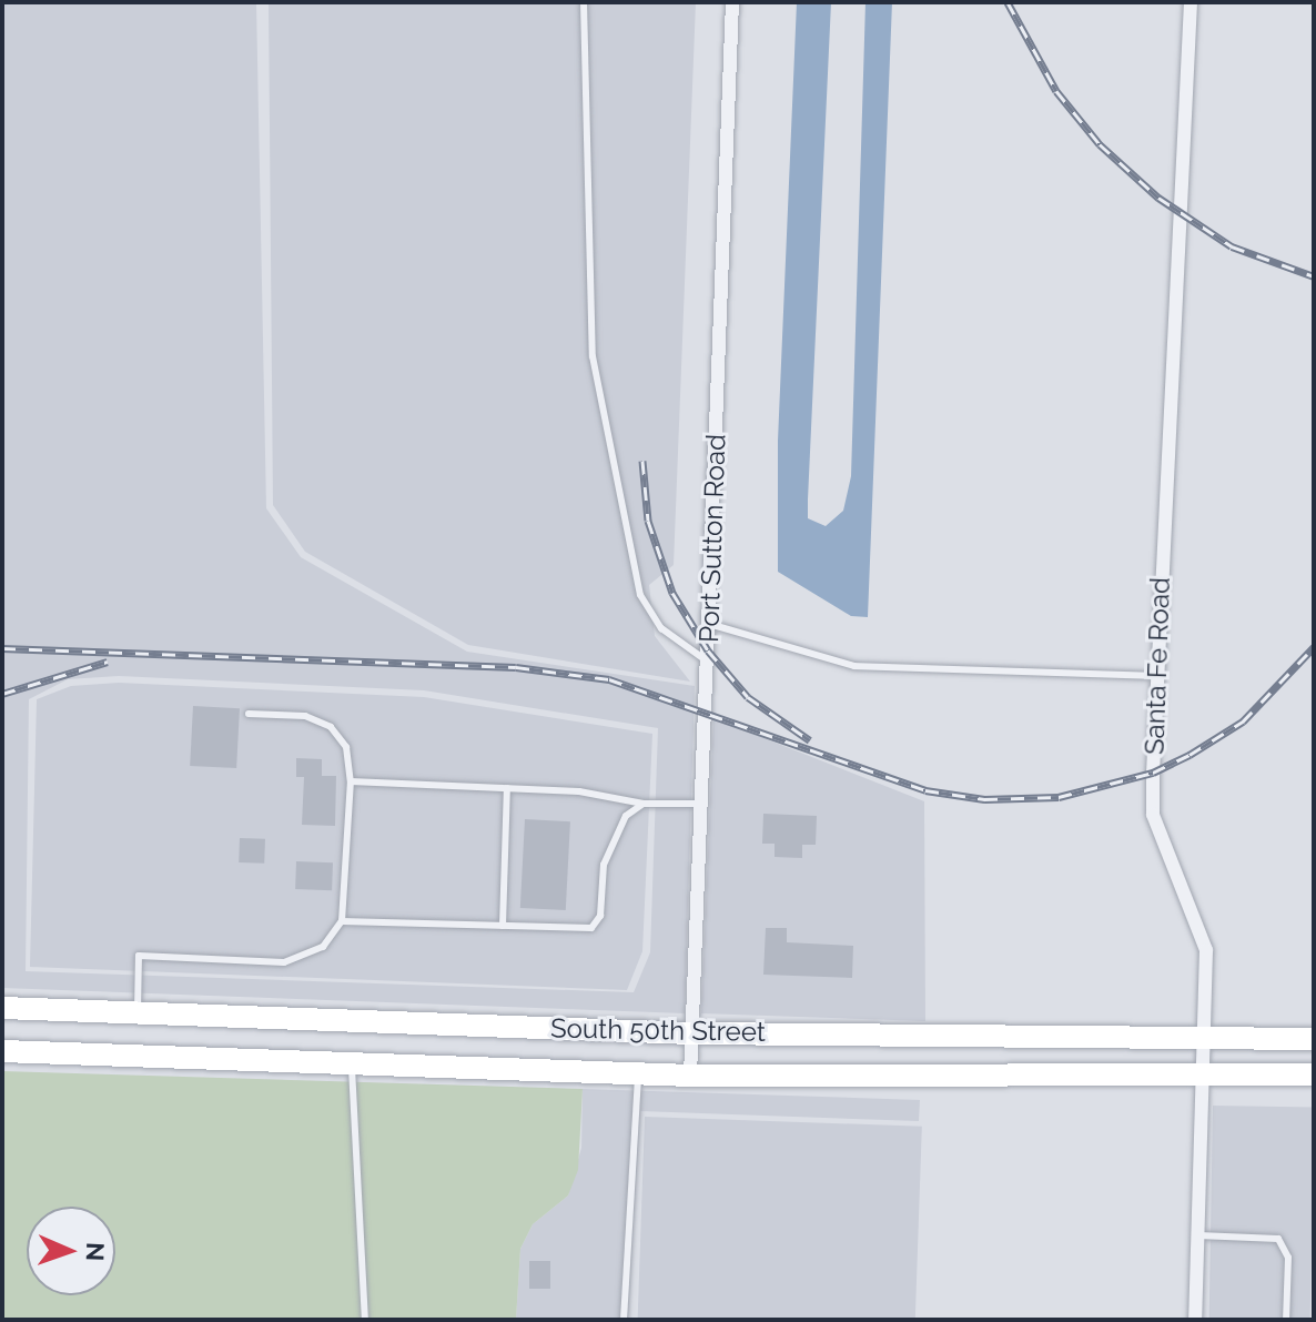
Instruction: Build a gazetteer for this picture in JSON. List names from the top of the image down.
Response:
{
  "streets": {
    "main road": ["South 50th Street"],
    "street": ["Port Sutton Road", "Santa Fe Road"]
  },
  "crossings": [
    ["Port Sutton Road", "South 50th Street"],
    ["Santa Fe Road", "South 50th Street"]
  ],
  "north": "right"
}
